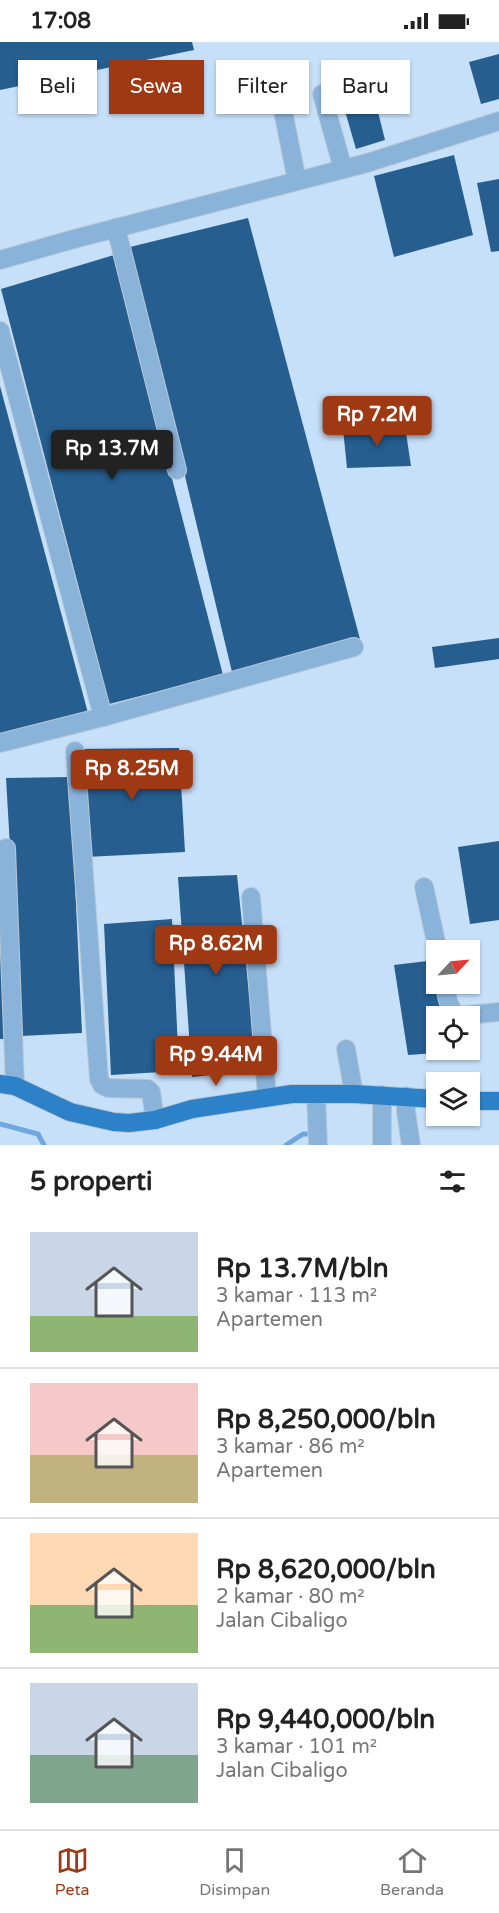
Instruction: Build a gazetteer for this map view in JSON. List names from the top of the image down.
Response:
{
  "north": "top right",
  "page": {
    "status": "17:08",
    "chip": [
      "Beli",
      "Sewa",
      "Filter",
      "Baru"
    ],
    "price": [
      "Rp 7.2M",
      "Rp 13.7M",
      "Rp 8.25M",
      "Rp 8.62M",
      "Rp 9.44M"
    ],
    "heading": "5 properti",
    "list": [
      {
        "name": "Rp 13.7M/bln",
        "note": "3 kamar · 113 m² · Apartemen"
      },
      {
        "name": "Rp 8,250,000/bln",
        "note": "3 kamar · 86 m² · Apartemen"
      },
      {
        "name": "Rp 8,620,000/bln",
        "note": "2 kamar · 80 m² · Jalan Cibaligo"
      },
      {
        "name": "Rp 9,440,000/bln",
        "note": "3 kamar · 101 m² · Jalan Cibaligo"
      }
    ],
    "tabs": ["Peta", "Disimpan", "Beranda"]
  }
}
